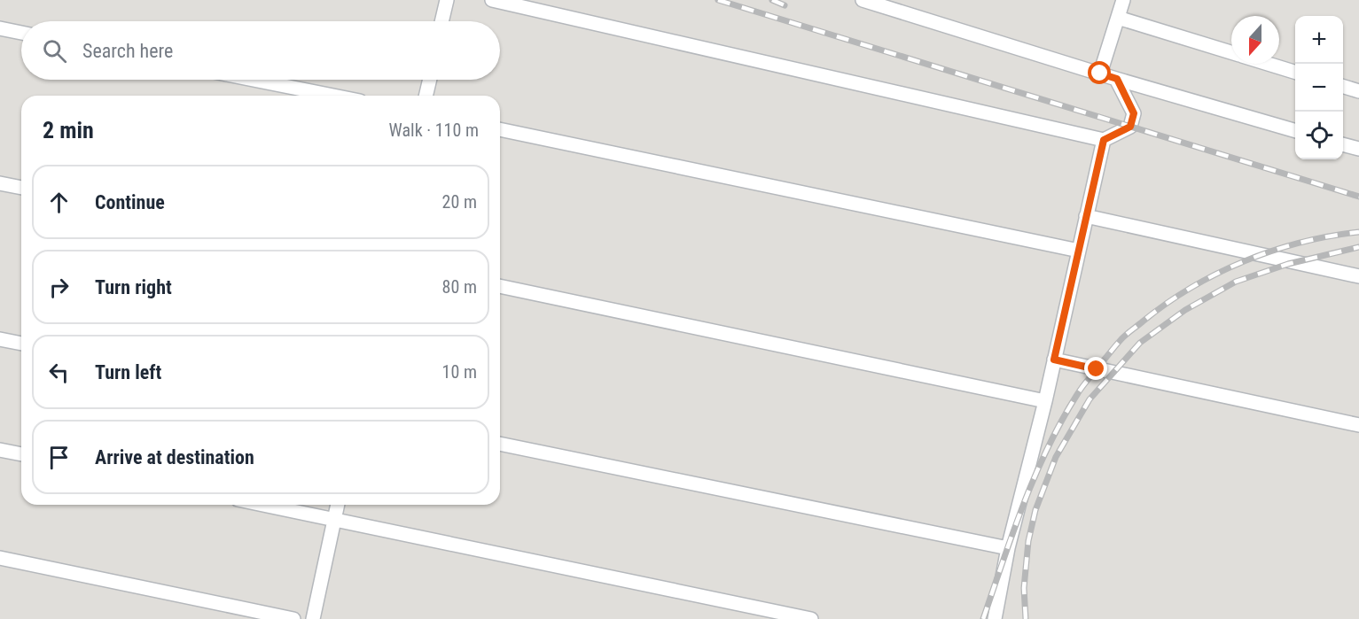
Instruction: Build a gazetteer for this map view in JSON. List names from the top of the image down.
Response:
{
  "north": "bottom",
  "page": {
    "map_buttons": ["+", "−"],
    "search": "Search here",
    "heading": ["2 min", "Walk · 110 m"],
    "list": [
      ["Continue", "20 m"],
      ["Turn right", "80 m"],
      ["Turn left", "10 m"],
      "Arrive at destination"
    ]
  }
}
